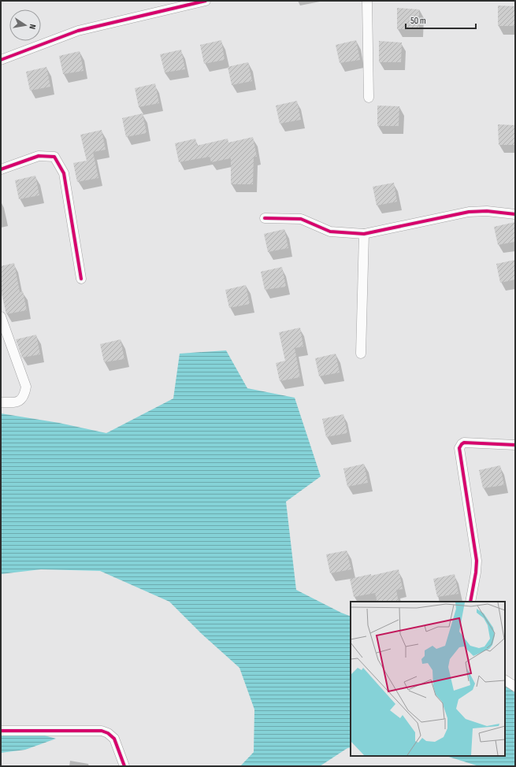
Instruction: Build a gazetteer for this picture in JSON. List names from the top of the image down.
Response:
{
  "scale_bar": "50 m",
  "north": "right"
}
